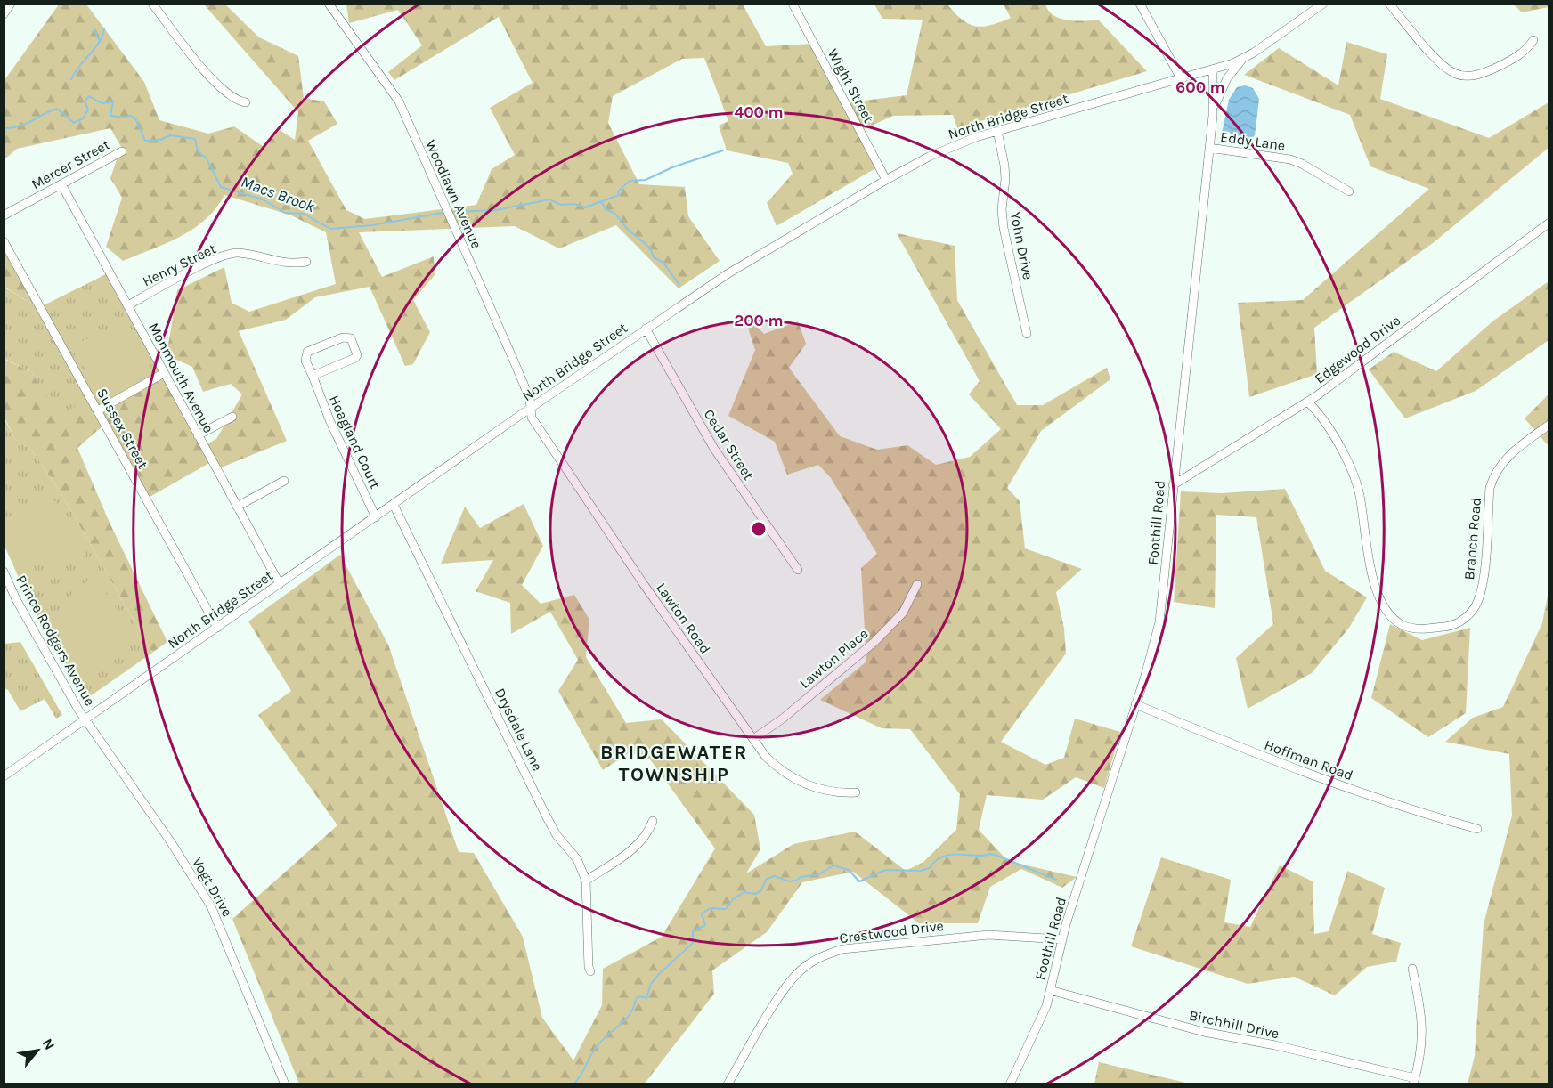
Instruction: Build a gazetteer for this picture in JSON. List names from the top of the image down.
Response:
{
  "streets": {
    "street": [
      "Wight Street",
      "North Bridge Street",
      "Eddy Lane",
      "Mercer Street",
      "Woodlawn Avenue",
      "Yohn Drive",
      "Henry Street",
      "Edgewood Drive",
      "Monmouth Avenue",
      "Sussex Street",
      "Hoagland Court",
      "Cedar Street",
      "Foothill Road",
      "Branch Road",
      "Lawton Road",
      "Prince Rodgers Avenue",
      "Lawton Place",
      "Drysdale Lane",
      "Hoffman Road",
      "Vogt Drive",
      "Crestwood Drive",
      "Birchhill Drive"
    ]
  },
  "crossings": [
    ["Wight Street", "North Bridge Street"],
    ["North Bridge Street", "Woodlawn Avenue"],
    ["North Bridge Street", "Yohn Drive"],
    ["North Bridge Street", "Monmouth Avenue"],
    ["North Bridge Street", "Sussex Street"],
    ["North Bridge Street", "Hoagland Court"],
    ["North Bridge Street", "Cedar Street"],
    ["North Bridge Street", "Foothill Road"],
    ["North Bridge Street", "Lawton Road"],
    ["North Bridge Street", "Prince Rodgers Avenue"],
    ["North Bridge Street", "Drysdale Lane"],
    ["North Bridge Street", "Vogt Drive"],
    ["Eddy Lane", "Foothill Road"],
    ["Mercer Street", "Monmouth Avenue"],
    ["Woodlawn Avenue", "Lawton Road"],
    ["Henry Street", "Monmouth Avenue"],
    ["Edgewood Drive", "Foothill Road"],
    ["Edgewood Drive", "Branch Road"],
    ["Foothill Road", "Hoffman Road"],
    ["Foothill Road", "Crestwood Drive"],
    ["Foothill Road", "Birchhill Drive"],
    ["Lawton Road", "Lawton Place"],
    ["Prince Rodgers Avenue", "Vogt Drive"]
  ],
  "districts": ["BRIDGEWATER TOWNSHIP"],
  "water": ["Macs Brook"],
  "north": "top right",
  "rings": ["600 m", "400 m", "200 m"]
}
